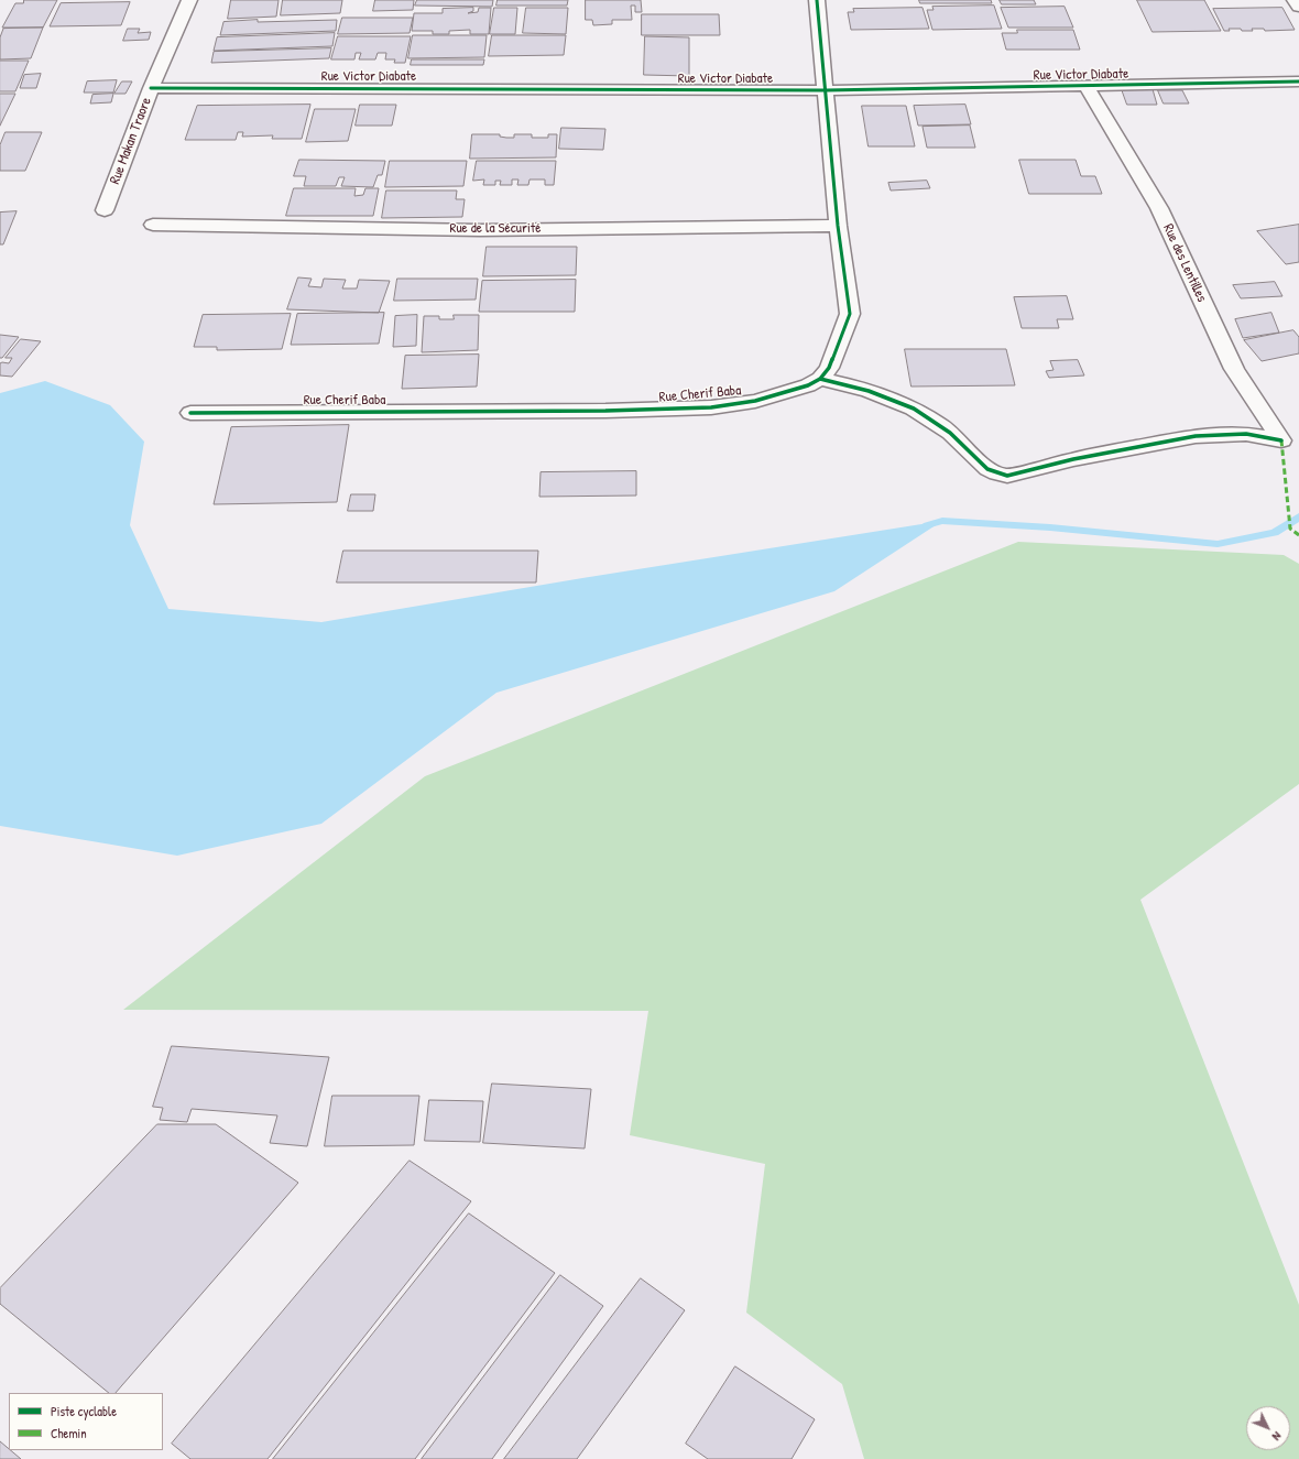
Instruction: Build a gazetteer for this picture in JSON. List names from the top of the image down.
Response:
{
  "streets": {
    "street": [
      "Rue Victor Diabate",
      "Rue Makan Traore",
      "Rue de la Sécurité",
      "Rue des Lentilles",
      "Rue Cherif Baba"
    ]
  },
  "crossings": [
    ["Rue Victor Diabate", "Rue Makan Traore"],
    ["Rue Victor Diabate", "Rue des Lentilles"],
    ["Rue des Lentilles", "Rue Cherif Baba"]
  ],
  "legend": ["Piste cyclable", "Chemin"],
  "north": "bottom right"
}
